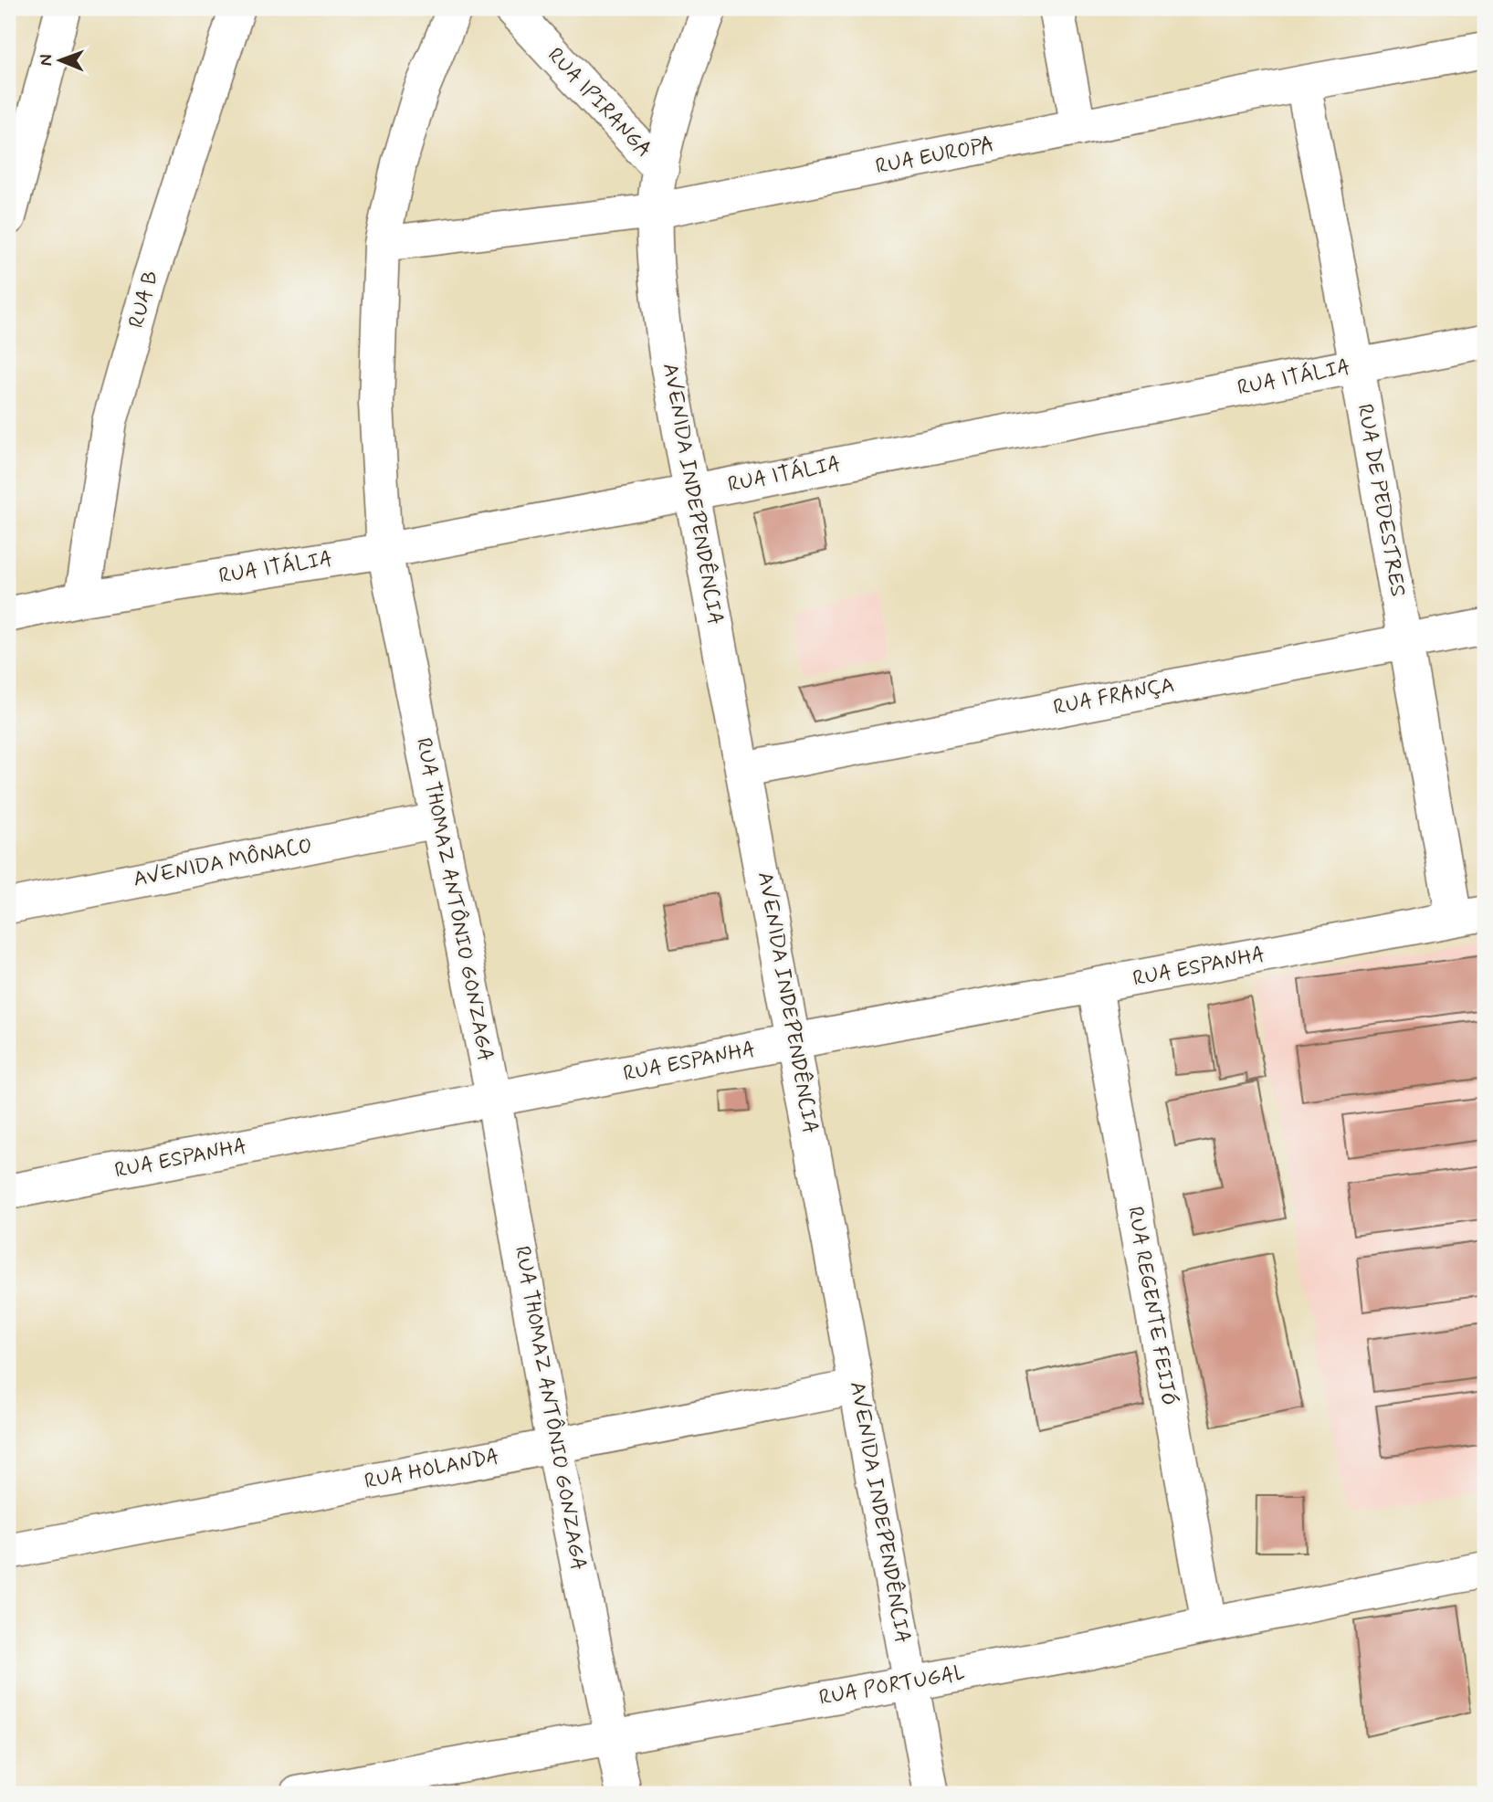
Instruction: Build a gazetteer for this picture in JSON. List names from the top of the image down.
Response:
{
  "streets": {
    "street": [
      "RUA IPIRANGA",
      "RUA EUROPA",
      "RUA B",
      "RUA ITÁLIA",
      "AVENIDA INDEPENDÊNCIA",
      "RUA DE PEDESTRES",
      "RUA FRANÇA",
      "AVENIDA MÔNACO",
      "RUA THOMAZ ANTÔNIO GONZAGA",
      "RUA ESPANHA",
      "RUA REGENTE FEIJÓ",
      "RUA HOLANDA",
      "RUA PORTUGAL"
    ]
  },
  "crossings": [
    ["RUA IPIRANGA", "AVENIDA INDEPENDÊNCIA"],
    ["RUA EUROPA", "AVENIDA INDEPENDÊNCIA"],
    ["RUA EUROPA", "RUA DE PEDESTRES"],
    ["RUA EUROPA", "RUA THOMAZ ANTÔNIO GONZAGA"],
    ["RUA B", "RUA ITÁLIA"],
    ["RUA ITÁLIA", "AVENIDA INDEPENDÊNCIA"],
    ["RUA ITÁLIA", "RUA DE PEDESTRES"],
    ["RUA ITÁLIA", "RUA THOMAZ ANTÔNIO GONZAGA"],
    ["AVENIDA INDEPENDÊNCIA", "RUA FRANÇA"],
    ["AVENIDA INDEPENDÊNCIA", "RUA ESPANHA"],
    ["AVENIDA INDEPENDÊNCIA", "RUA HOLANDA"],
    ["AVENIDA INDEPENDÊNCIA", "RUA PORTUGAL"],
    ["RUA DE PEDESTRES", "RUA FRANÇA"],
    ["RUA DE PEDESTRES", "RUA ESPANHA"],
    ["AVENIDA MÔNACO", "RUA THOMAZ ANTÔNIO GONZAGA"],
    ["RUA THOMAZ ANTÔNIO GONZAGA", "RUA ESPANHA"],
    ["RUA THOMAZ ANTÔNIO GONZAGA", "RUA HOLANDA"],
    ["RUA THOMAZ ANTÔNIO GONZAGA", "RUA PORTUGAL"],
    ["RUA ESPANHA", "RUA REGENTE FEIJÓ"],
    ["RUA REGENTE FEIJÓ", "RUA PORTUGAL"]
  ],
  "north": "left"
}
